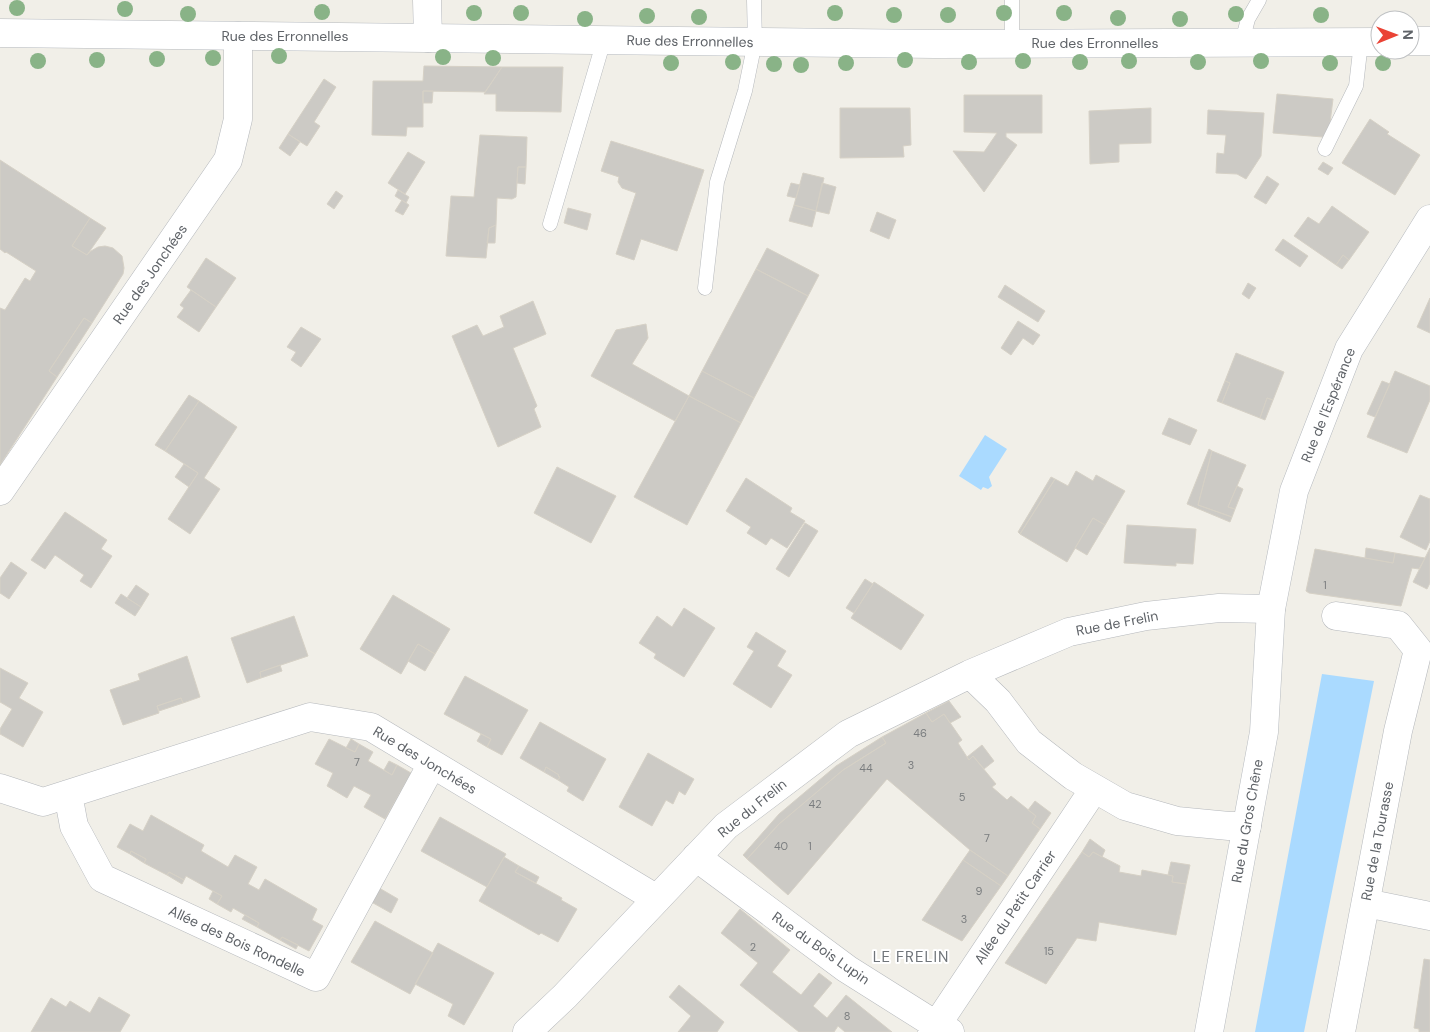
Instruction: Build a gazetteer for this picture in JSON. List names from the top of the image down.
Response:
{
  "streets": {
    "street": [
      "Rue des Erronnelles",
      "Rue des Jonchées",
      "Rue de l'Espérance",
      "Rue de Frelin",
      "Rue du Frelin",
      "Rue du Gros Chêne",
      "Rue de la Tourasse",
      "Allée du Petit Carrier",
      "Allée des Bois Rondelle",
      "Rue du Bois Lupin"
    ]
  },
  "crossings": [
    ["Rue des Erronnelles", "Rue des Jonchées"],
    ["Rue des Jonchées", "Rue du Frelin"],
    ["Rue des Jonchées", "Allée des Bois Rondelle"],
    ["Rue de l'Espérance", "Rue de Frelin"],
    ["Rue de l'Espérance", "Rue du Gros Chêne"],
    ["Rue de Frelin", "Rue du Frelin"],
    ["Rue de Frelin", "Rue du Gros Chêne"],
    ["Rue du Frelin", "Rue du Bois Lupin"],
    ["Allée du Petit Carrier", "Rue du Bois Lupin"]
  ],
  "districts": ["LE FRELIN"],
  "house_numbers": [
    "1",
    "46",
    "7",
    "3",
    "44",
    "5",
    "42",
    "7",
    "40",
    "1",
    "9",
    "3",
    "2",
    "15",
    "8"
  ],
  "north": "right"
}
